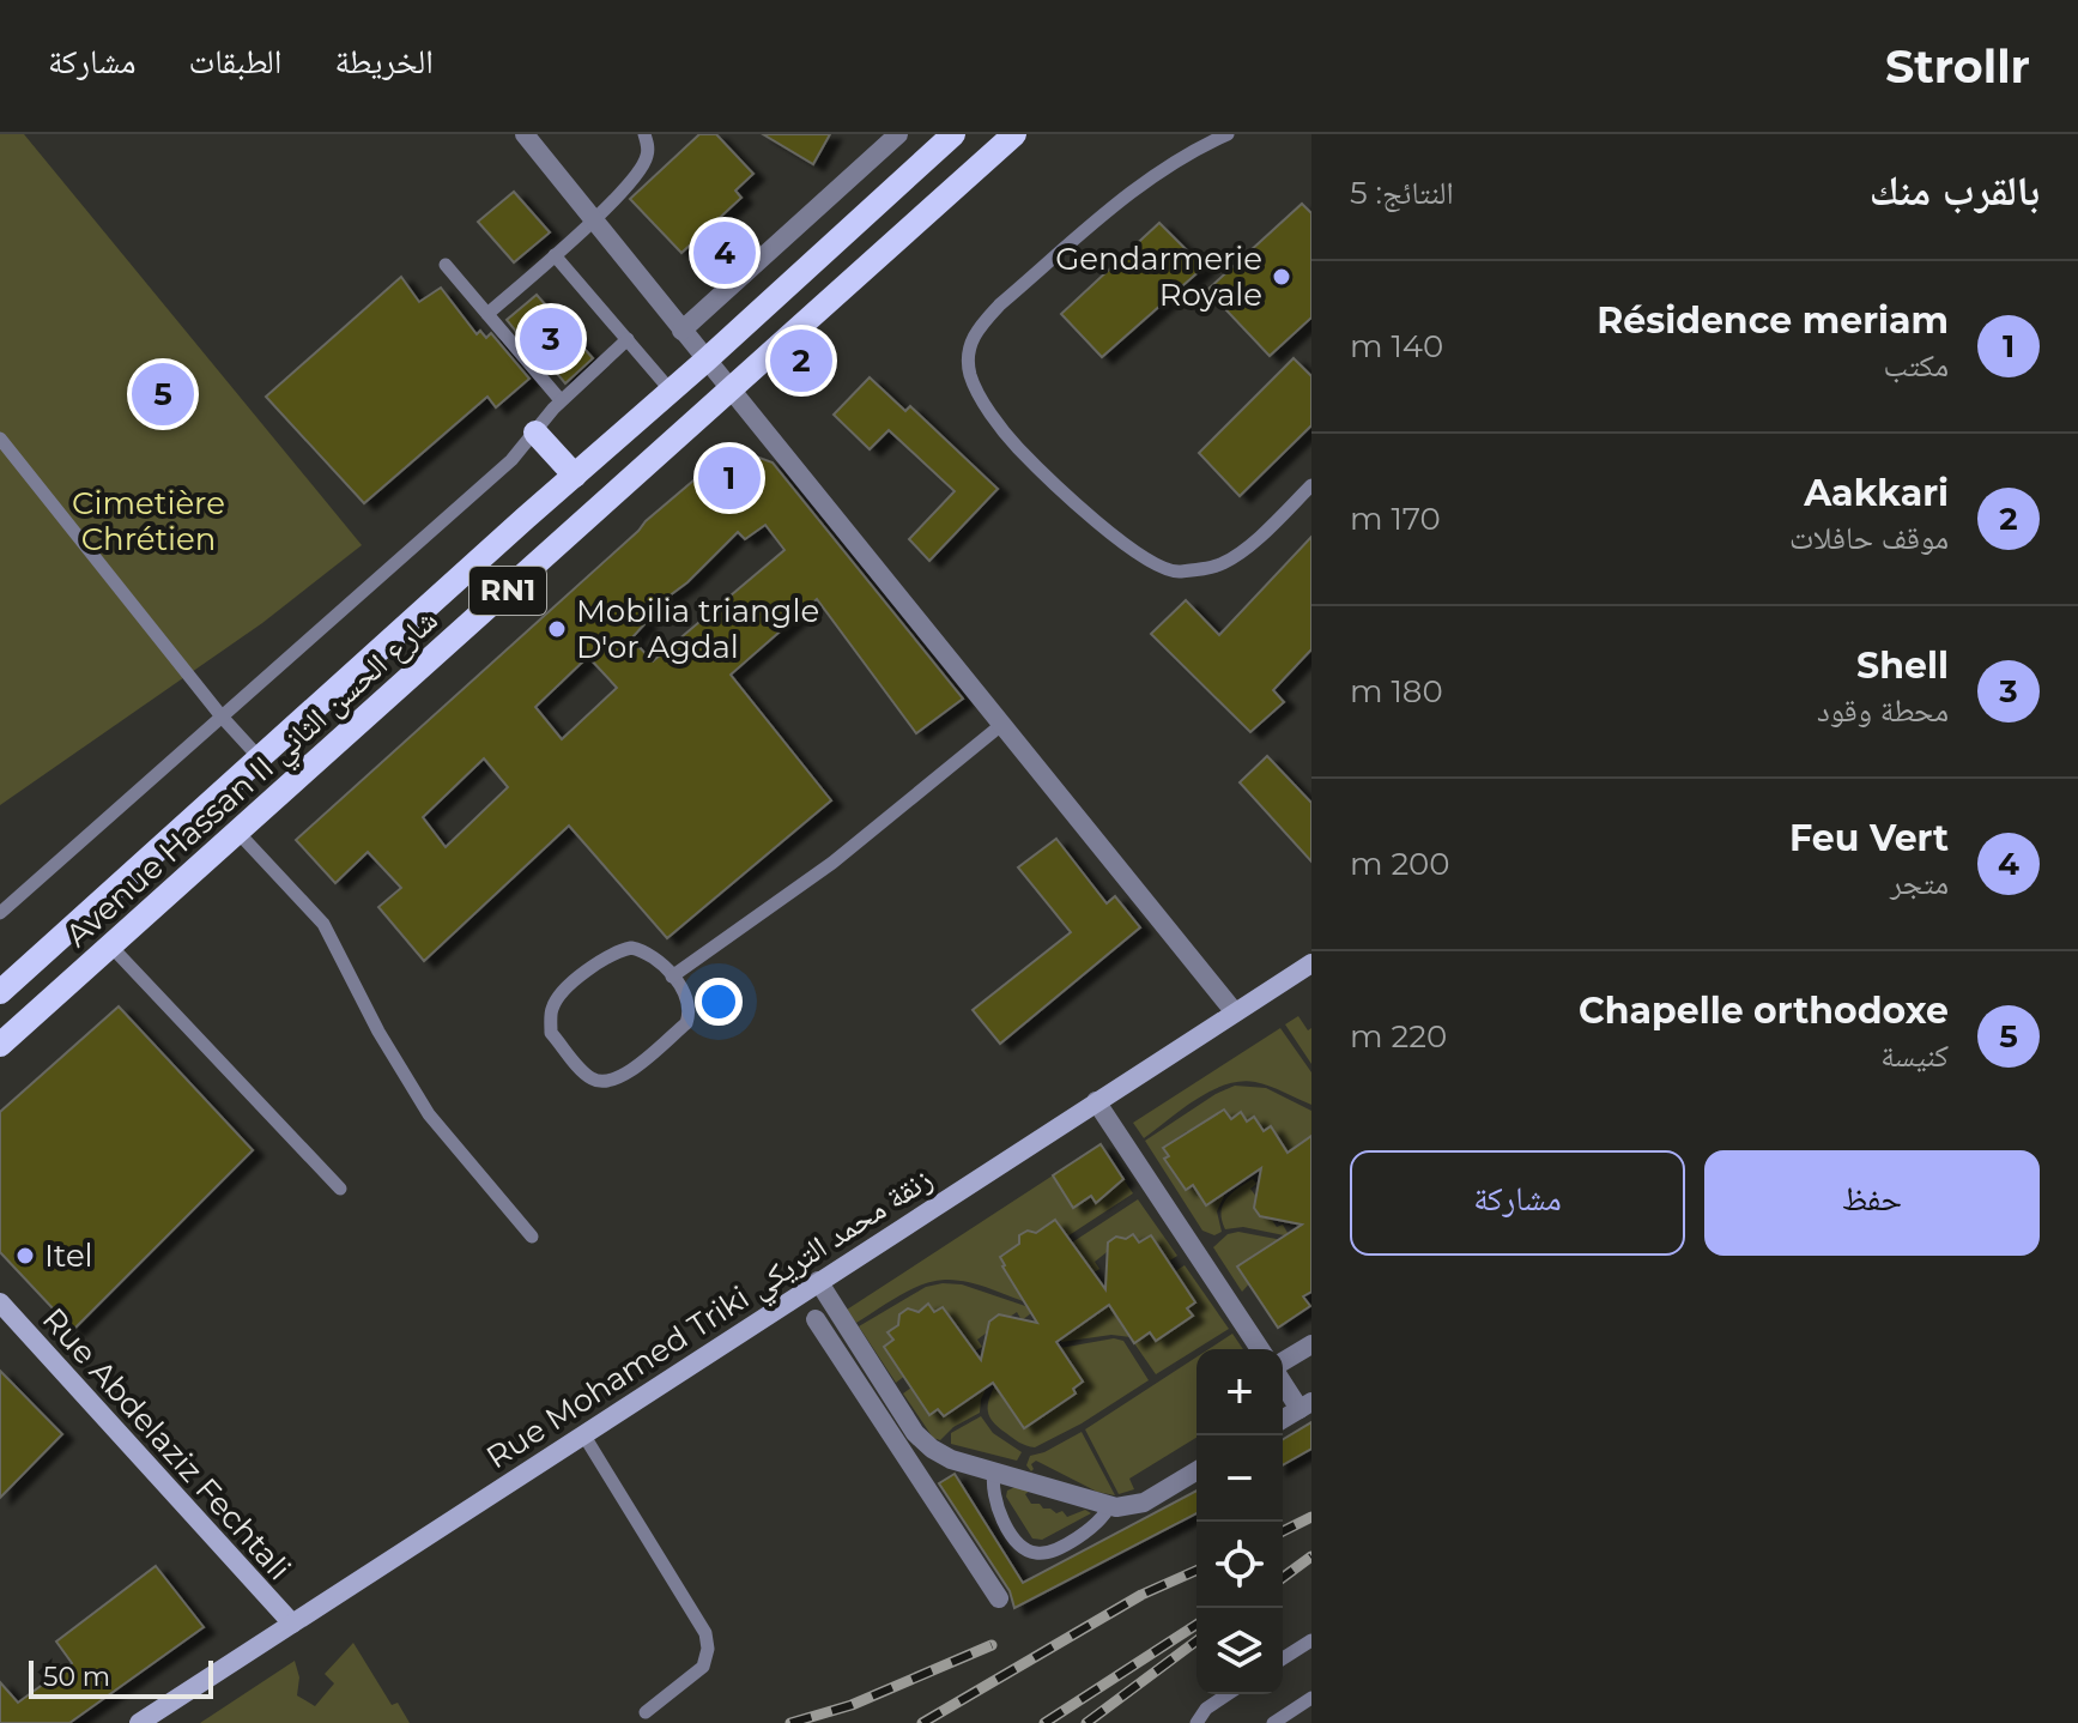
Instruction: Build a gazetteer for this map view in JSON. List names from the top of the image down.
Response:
{
  "streets": {
    "main road": ["RN1", "Avenue Hassan II شارع الحسن الثاني"],
    "street": ["Rue Mohamed Triki زنقة محمد التريكي", "Rue Abdelaziz Fechtali"]
  },
  "crossings": [
    ["Rue Mohamed Triki زنقة محمد التريكي", "Rue Abdelaziz Fechtali"]
  ],
  "parks": ["Cimetière Chrétien"],
  "places": ["Gendarmerie Royale", "Mobilia triangle D'or Agdal", "Itel"],
  "scale_bar": "50 m",
  "page": {
    "header": "Strollr",
    "nav": ["الخريطة", "الطبقات", "مشاركة"],
    "heading": ["بالقرب منك", "النتائج: 5"],
    "pins": [
      "4",
      "3",
      "2",
      "5",
      "1"
    ],
    "list": [
      {
        "mark": "1",
        "name": "Résidence meriam",
        "note": "مكتب",
        "value": "140 m"
      },
      {
        "mark": "2",
        "name": "Aakkari",
        "note": "موقف حافلات",
        "value": "170 m"
      },
      {
        "mark": "3",
        "name": "Shell",
        "note": "محطة وقود",
        "value": "180 m"
      },
      {
        "mark": "4",
        "name": "Feu Vert",
        "note": "متجر",
        "value": "200 m"
      },
      {
        "mark": "5",
        "name": "Chapelle orthodoxe",
        "note": "كنيسة",
        "value": "220 m"
      }
    ],
    "buttons": ["حفظ", "مشاركة"],
    "map_buttons": ["+", "−"],
    "scale": "50 m"
  }
}
